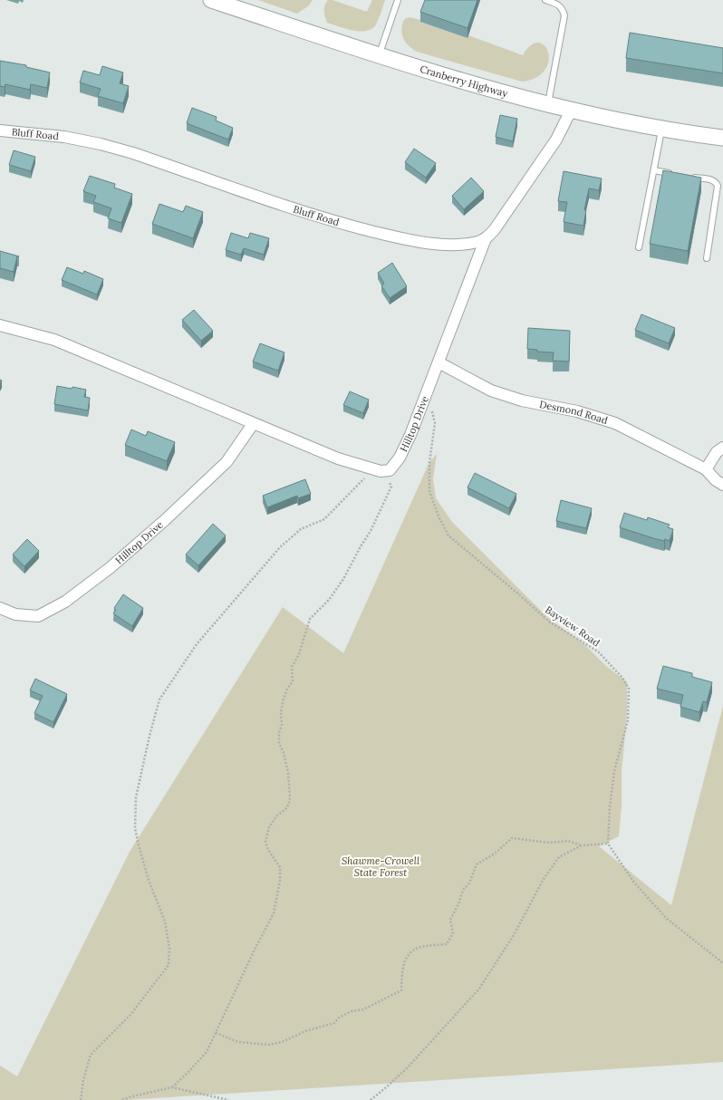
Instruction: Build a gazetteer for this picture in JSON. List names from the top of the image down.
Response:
{
  "streets": {
    "main road": ["Cranberry Highway"],
    "street": ["Bluff Road", "Desmond Road", "Hilltop Drive"],
    "path": ["Bayview Road"]
  },
  "crossings": [
    ["Bluff Road", "Hilltop Drive"],
    ["Desmond Road", "Hilltop Drive"],
    ["Hilltop Drive", "Bayview Road"]
  ],
  "parks": ["Shawme-Crowell State Forest"]
}
